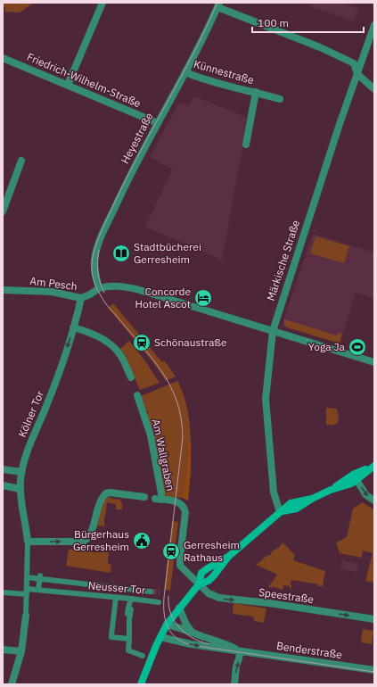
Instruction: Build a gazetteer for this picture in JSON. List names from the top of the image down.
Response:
{
  "streets": {
    "street": [
      "Künnestraße",
      "Friedrich-Wilhelm-Straße",
      "Heyestraße",
      "Märkische Straße",
      "Am Pesch",
      "Kölner Tor",
      "Am Wallgraben",
      "Neusser Tor",
      "Speestraße",
      "Benderstraße"
    ]
  },
  "crossings": [
    ["Künnestraße", "Heyestraße"],
    ["Friedrich-Wilhelm-Straße", "Heyestraße"],
    ["Heyestraße", "Am Pesch"],
    ["Am Pesch", "Kölner Tor"],
    ["Kölner Tor", "Neusser Tor"],
    ["Am Wallgraben", "Speestraße"]
  ],
  "one_way": ["Kölner Tor", "Speestraße"],
  "places": {
    "library": ["Stadtbücherei Gerresheim"],
    "hotel": ["Concorde Hotel Ascot"],
    "station": ["Schönaustraße", "Gerresheim Rathaus"],
    "sports": ["Yoga Ja"],
    "public building": ["Bürgerhaus Gerresheim"]
  },
  "scale_bar": "100 m"
}
